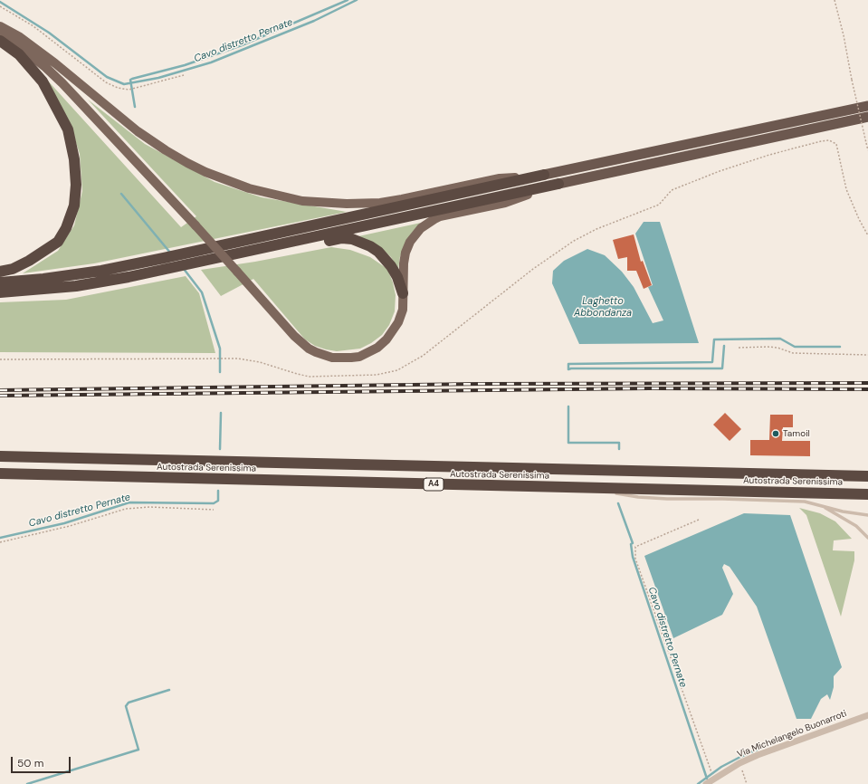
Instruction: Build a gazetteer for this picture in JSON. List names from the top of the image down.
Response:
{
  "streets": {
    "highway": ["Autostrada Serenissima", "A4"],
    "street": ["Via Michelangelo Buonarroti"]
  },
  "water": ["Cavo distretto Pernate", "Laghetto Abbondanza"],
  "places": ["Tamoil"],
  "scale_bar": "50 m"
}
